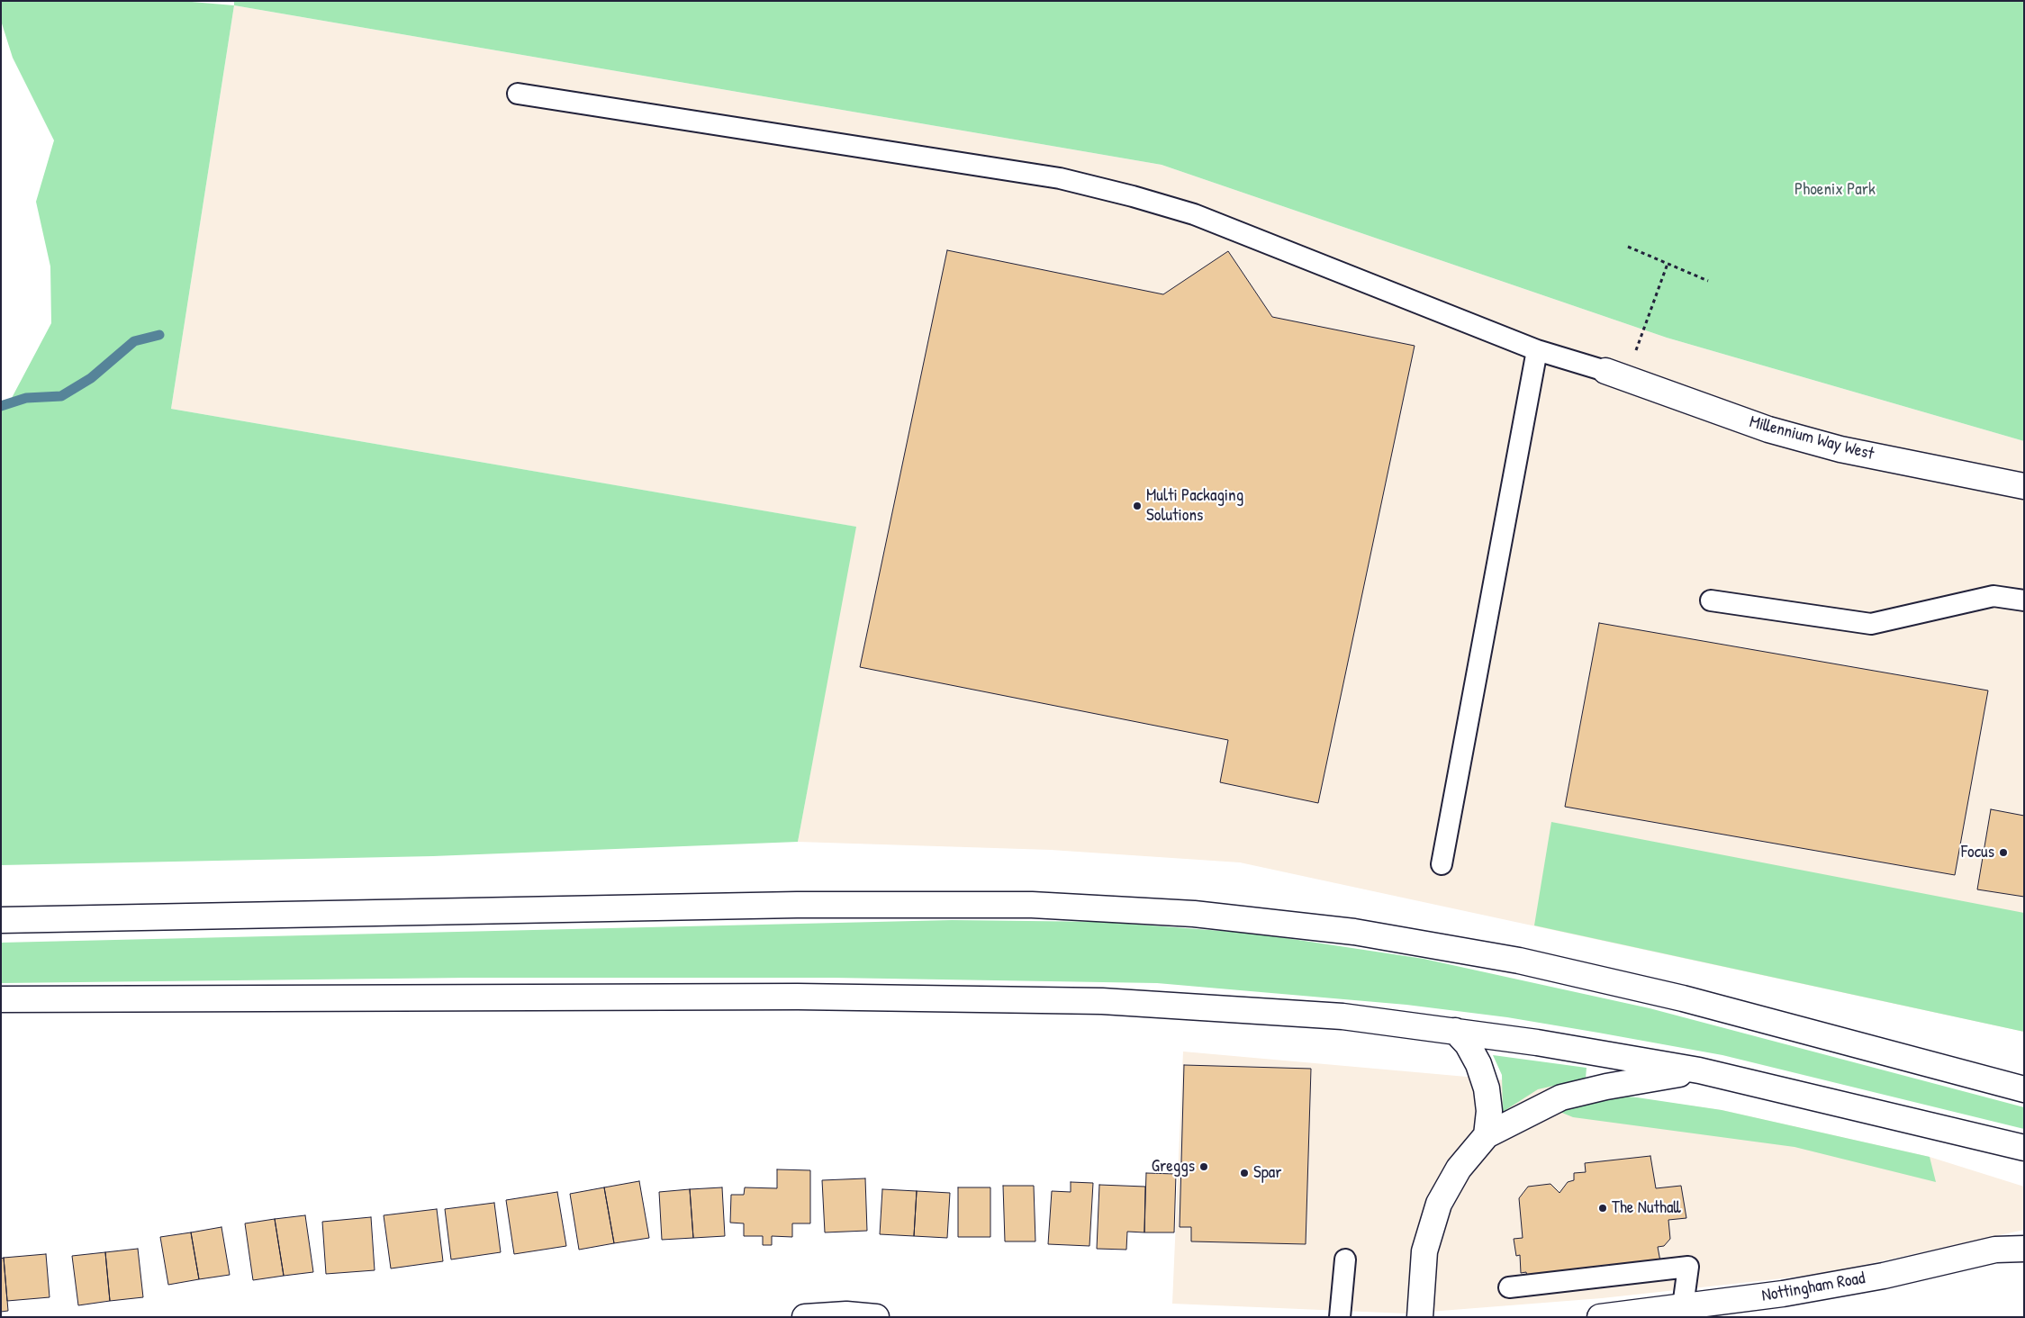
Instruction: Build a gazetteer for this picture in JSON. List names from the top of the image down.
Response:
{
  "streets": {
    "main road": ["Millennium Way West", "Nottingham Road"]
  },
  "parks": ["Phoenix Park"],
  "places": [
    "Multi Packaging Solutions",
    "Focus",
    "Greggs",
    "Spar",
    "The Nuthall"
  ]
}
